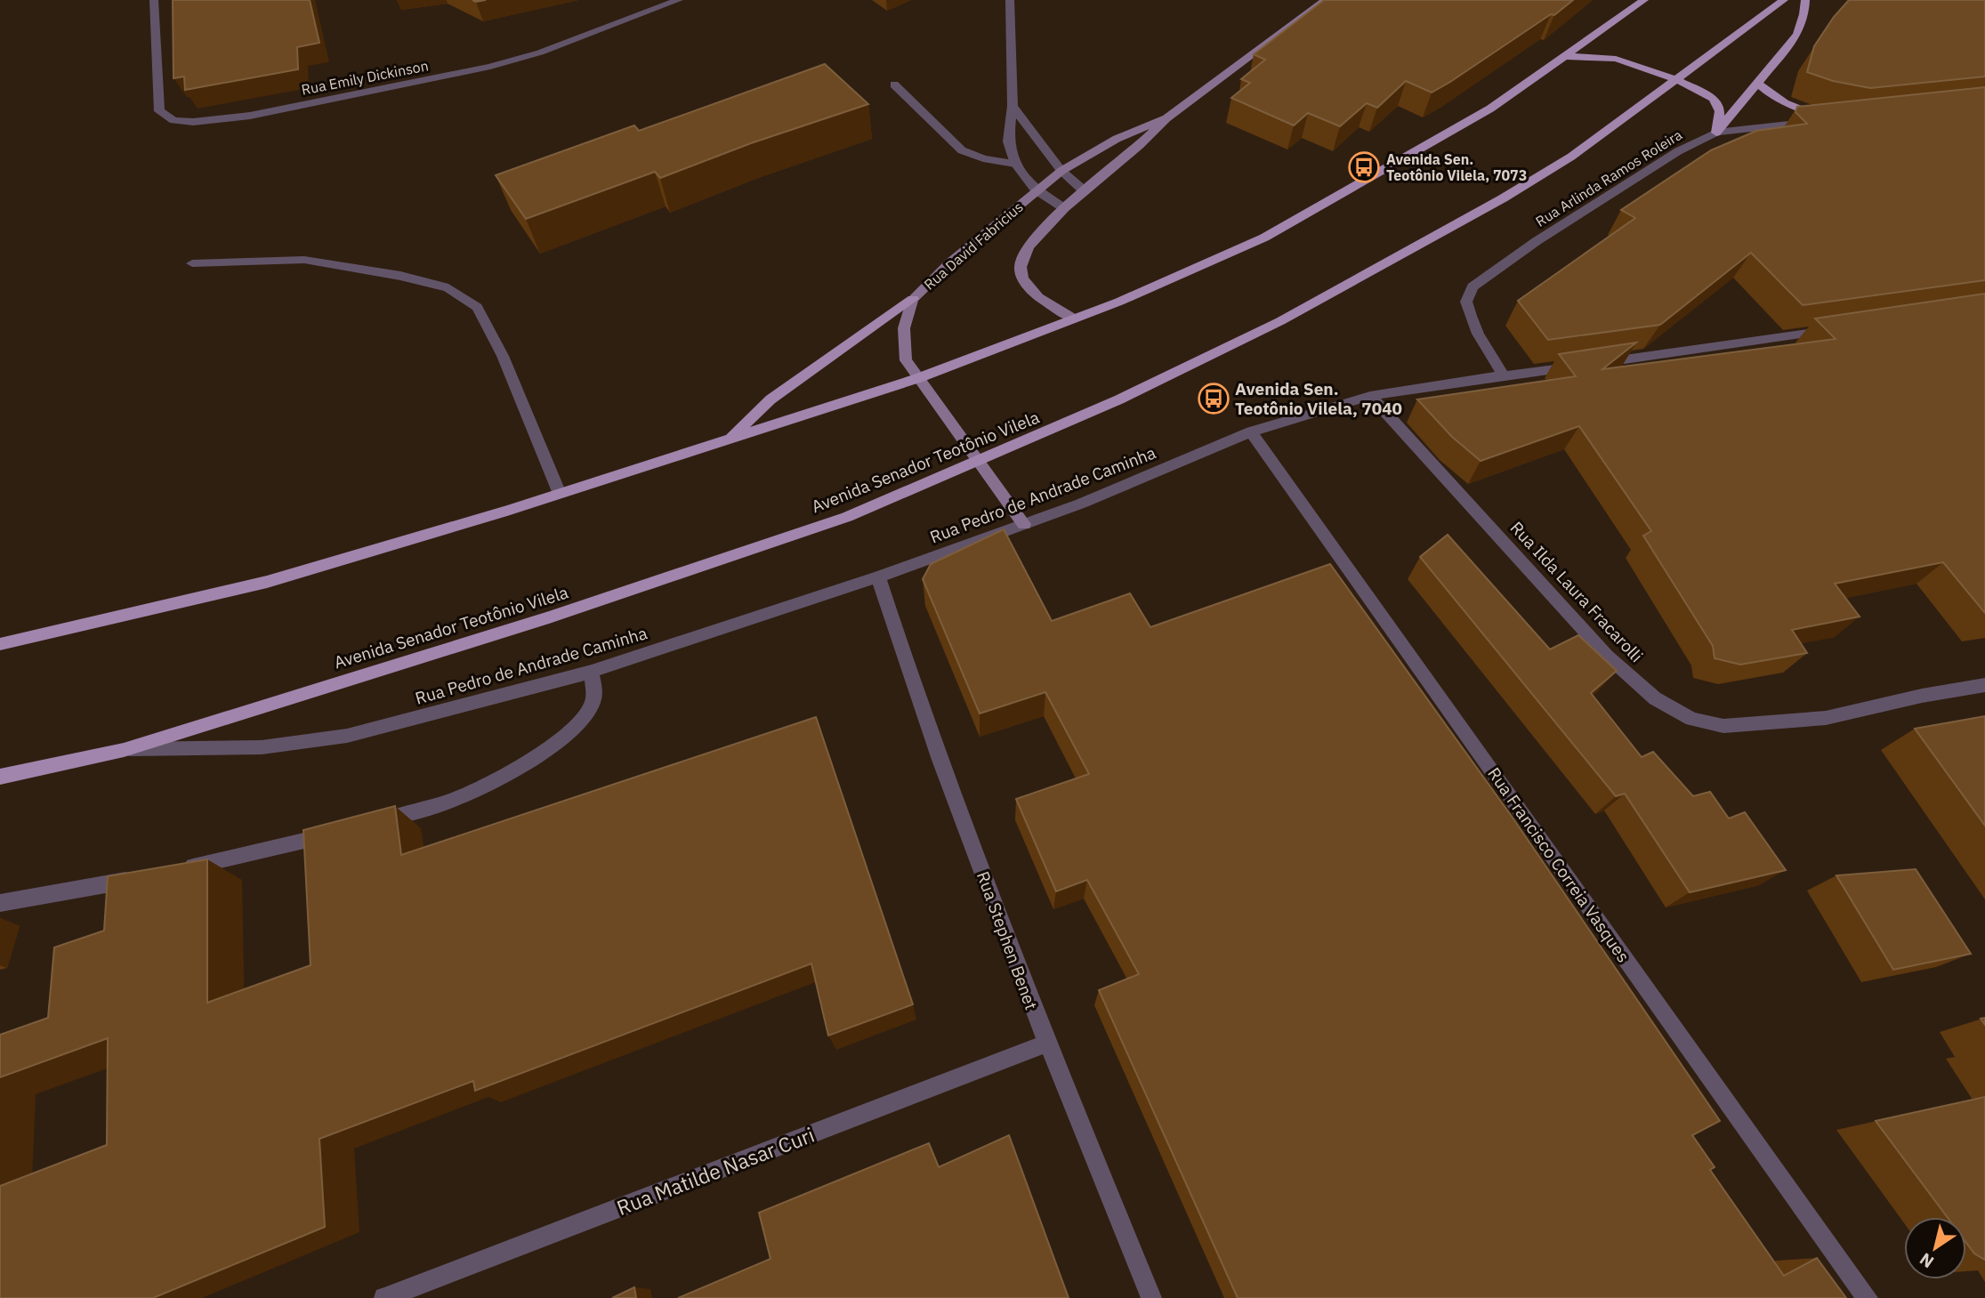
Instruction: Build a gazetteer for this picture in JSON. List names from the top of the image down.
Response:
{
  "streets": {
    "main road": ["Avenida Senador Teotônio Vilela"],
    "street": [
      "Rua Emily Dickinson",
      "Rua Arlinda Ramos Roleira",
      "Rua David Fabricius",
      "Rua Pedro de Andrade Caminha",
      "Rua Ilda Laura Fracarolli",
      "Rua Francisco Correia Vasques",
      "Rua Stephen Benet",
      "Rua Matilde Nasar Curi"
    ]
  },
  "crossings": [
    ["Rua Arlinda Ramos Roleira", "Rua Pedro de Andrade Caminha"],
    ["Rua David Fabricius", "Avenida Senador Teotônio Vilela"],
    ["Rua David Fabricius", "Rua Pedro de Andrade Caminha"],
    ["Avenida Senador Teotônio Vilela", "Rua Pedro de Andrade Caminha"],
    ["Rua Pedro de Andrade Caminha", "Rua Ilda Laura Fracarolli"],
    ["Rua Pedro de Andrade Caminha", "Rua Francisco Correia Vasques"],
    ["Rua Pedro de Andrade Caminha", "Rua Stephen Benet"],
    ["Rua Stephen Benet", "Rua Matilde Nasar Curi"]
  ],
  "places": {
    "bus stop": ["Avenida Sen. Teotônio Vilela, 7073", "Avenida Sen. Teotônio Vilela, 7040"]
  },
  "north": "bottom left"
}
